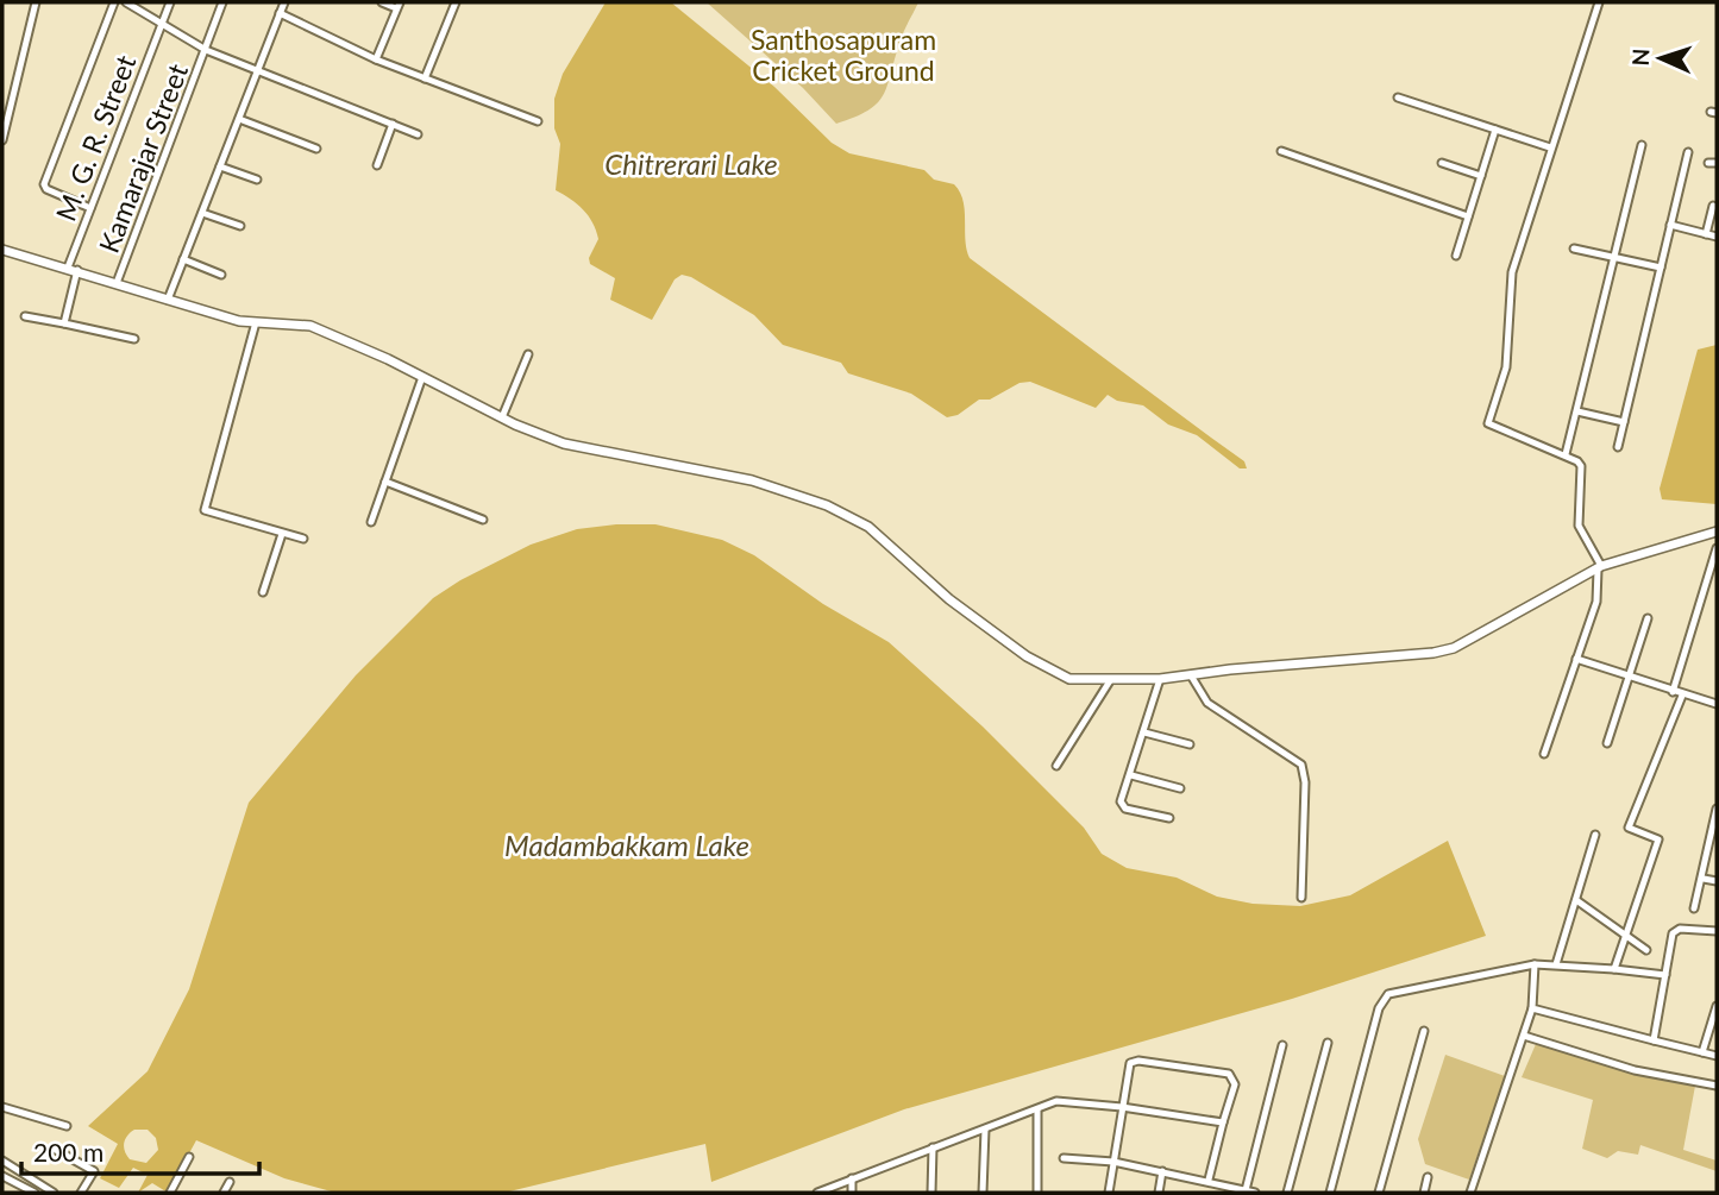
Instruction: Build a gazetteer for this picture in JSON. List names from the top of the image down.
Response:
{
  "streets": {
    "street": ["M. G. R. Street", "Kamarajar Street"]
  },
  "water": ["Chitrerari Lake", "Madambakkam Lake"],
  "parks": ["Santhosapuram Cricket Ground"],
  "scale_bar": "200 m",
  "north": "left"
}
